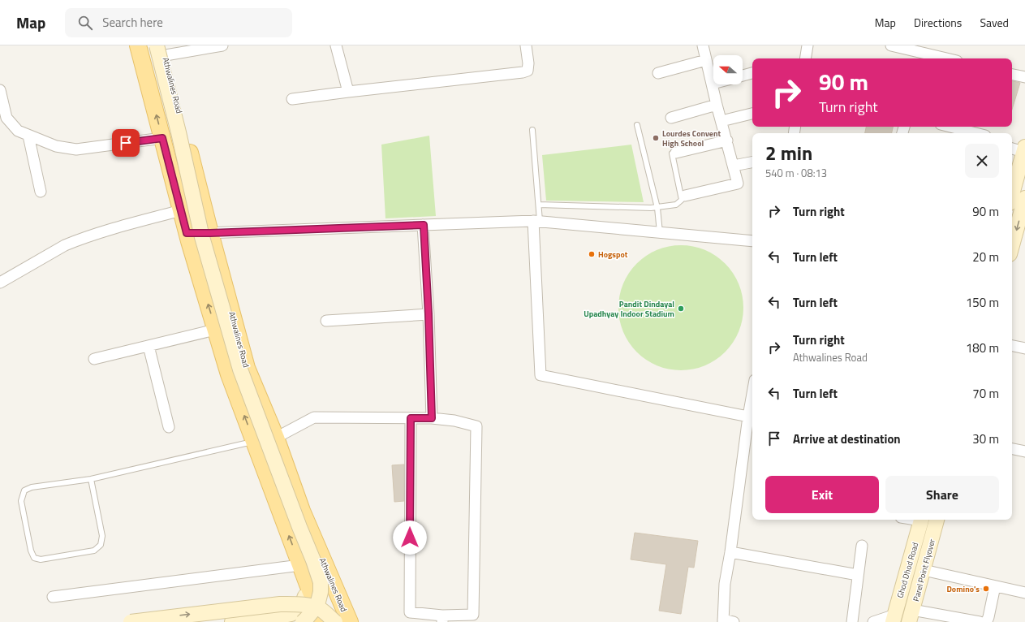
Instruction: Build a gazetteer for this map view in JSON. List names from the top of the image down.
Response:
{
  "streets": {
    "main road": ["Athwalines Road", "Ghod Dhod Road", "Parel Point Flyover"]
  },
  "places": [
    "Lourdes Convent High School",
    "Hogspot",
    "Pandit Dindayal Upadhyay Indoor Stadium",
    "Domino's"
  ],
  "north": "left",
  "page": {
    "header": "Map",
    "search": "Search here",
    "nav": ["Map", "Directions", "Saved"],
    "turn": ["90 m", "Turn right"],
    "heading": ["2 min", "540 m · 08:13"],
    "list": [
      {
        "name": "Turn right",
        "value": "90 m"
      },
      {
        "name": "Turn left",
        "value": "20 m"
      },
      {
        "name": "Turn left",
        "value": "150 m"
      },
      {
        "name": "Turn right",
        "note": "Athwalines Road",
        "value": "180 m"
      },
      {
        "name": "Turn left",
        "value": "70 m"
      },
      {
        "name": "Arrive at destination",
        "value": "30 m"
      }
    ],
    "buttons": ["Exit", "Share"]
  }
}
